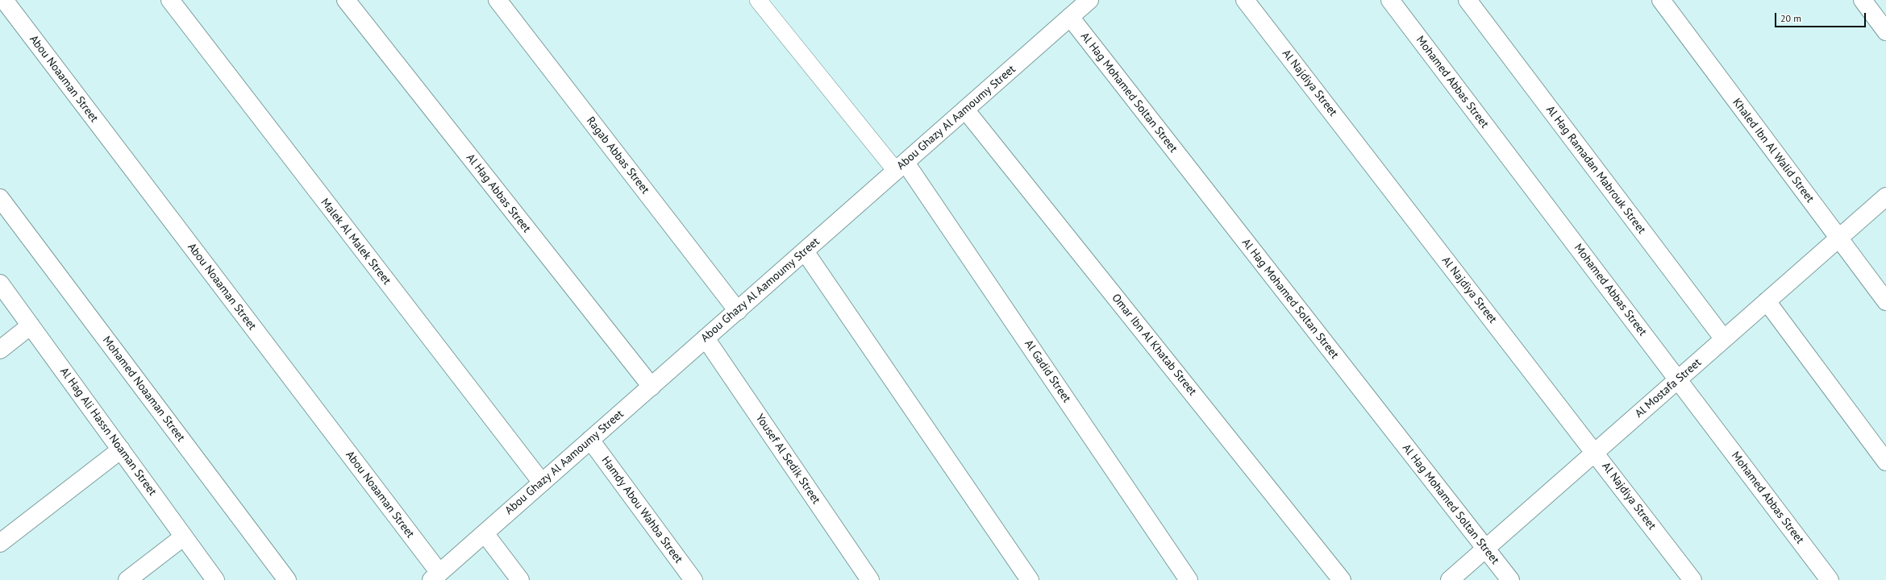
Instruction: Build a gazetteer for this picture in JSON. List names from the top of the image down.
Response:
{
  "streets": {
    "street": [
      "Abou Noaaman Street",
      "Mohamed Abbas Street",
      "Al Najdiya Street",
      "Al Hag Mohamed Soltan Street",
      "Abou Ghazy Al Aamoumy Street",
      "Khaled Ibn Al Walid Street",
      "Ragab Abbas Street",
      "Al Hag Ramadan Mabrouk Street",
      "Al Hag Abbas Street",
      "Malek Al Malek Street",
      "Omar Ibn Al Khatab Street",
      "Al Gadid Street",
      "Al Mostafa Street",
      "Mohamed Noaaman Street",
      "Al Hag Ali Hassn Noaman Street",
      "Yousef Al Sedik Street",
      "Hamdy Abou Wahba Street"
    ]
  },
  "crossings": [
    ["Abou Noaaman Street", "Abou Ghazy Al Aamoumy Street"],
    ["Mohamed Abbas Street", "Al Mostafa Street"],
    ["Al Najdiya Street", "Al Mostafa Street"],
    ["Al Hag Mohamed Soltan Street", "Abou Ghazy Al Aamoumy Street"],
    ["Al Hag Mohamed Soltan Street", "Al Mostafa Street"],
    ["Abou Ghazy Al Aamoumy Street", "Ragab Abbas Street"],
    ["Abou Ghazy Al Aamoumy Street", "Al Hag Abbas Street"],
    ["Abou Ghazy Al Aamoumy Street", "Malek Al Malek Street"],
    ["Abou Ghazy Al Aamoumy Street", "Omar Ibn Al Khatab Street"],
    ["Abou Ghazy Al Aamoumy Street", "Al Gadid Street"],
    ["Abou Ghazy Al Aamoumy Street", "Yousef Al Sedik Street"],
    ["Abou Ghazy Al Aamoumy Street", "Hamdy Abou Wahba Street"],
    ["Khaled Ibn Al Walid Street", "Al Mostafa Street"],
    ["Al Hag Ramadan Mabrouk Street", "Al Mostafa Street"]
  ],
  "scale_bar": "20 m"
}
